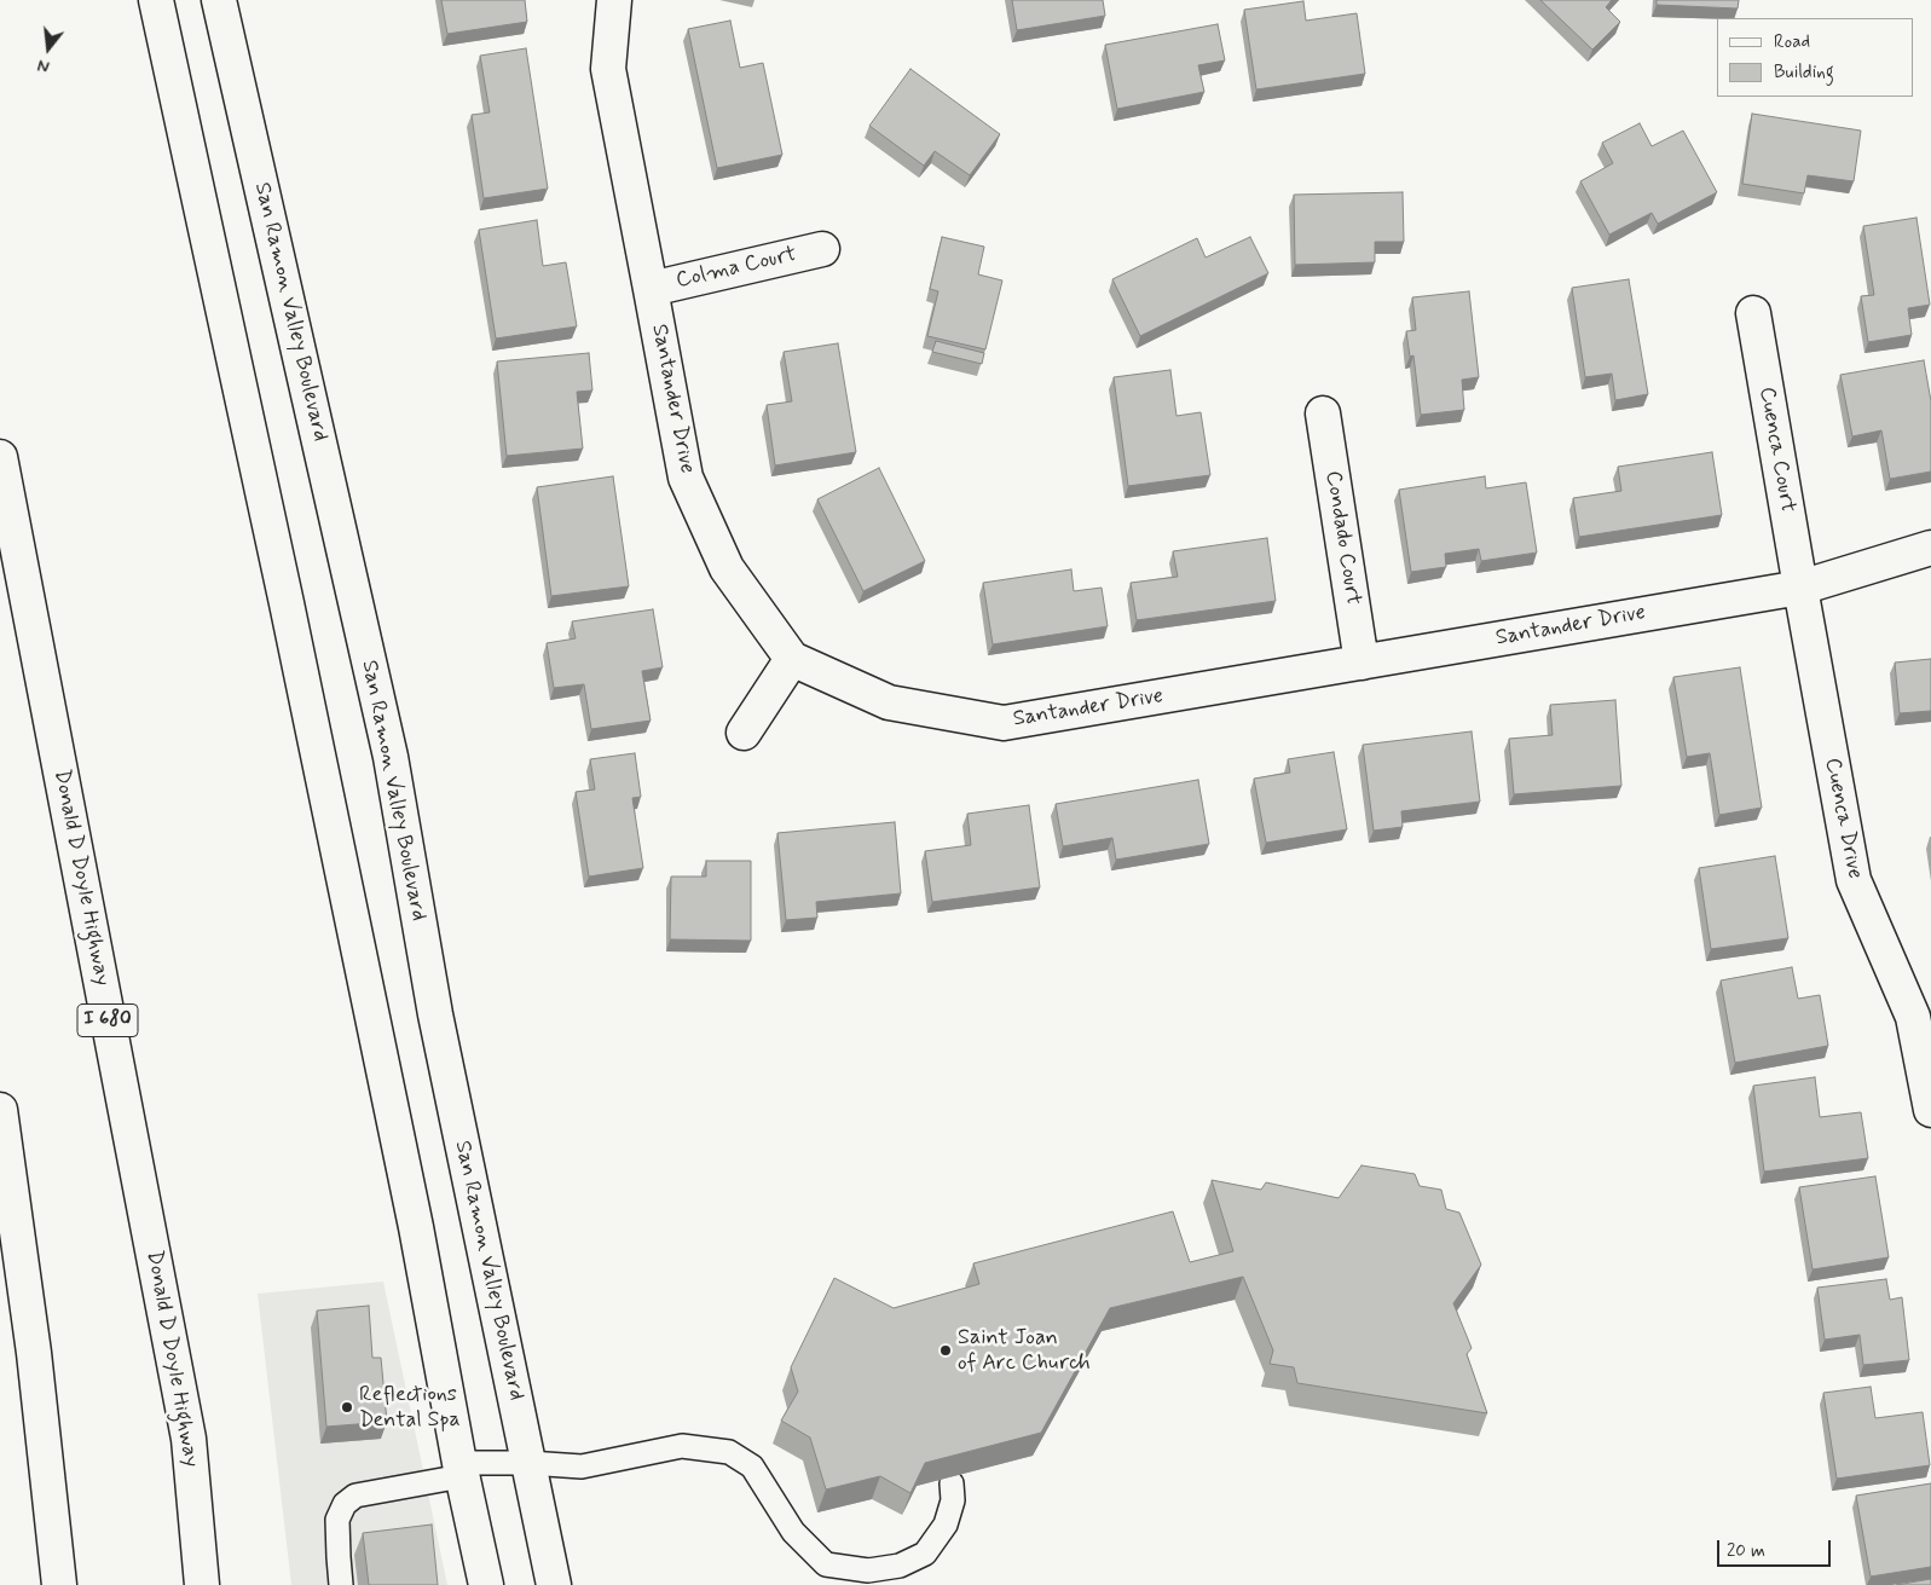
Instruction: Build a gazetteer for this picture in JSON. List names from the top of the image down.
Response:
{
  "streets": {
    "main road": [
      "Colma Court",
      "San Ramon Valley Boulevard",
      "Santander Drive",
      "Cuenca Court",
      "Condado Court",
      "Cuenca Drive",
      "Donald D Doyle Highway",
      "I 680"
    ]
  },
  "crossings": [
    ["Colma Court", "Santander Drive"],
    ["Santander Drive", "Cuenca Court"],
    ["Santander Drive", "Condado Court"],
    ["Santander Drive", "Cuenca Drive"],
    ["Cuenca Court", "Cuenca Drive"]
  ],
  "places": ["Saint Joan of Arc Church", "Reflections Dental Spa"],
  "legend": ["Road", "Building"],
  "scale_bar": "20 m",
  "north": "bottom"
}
